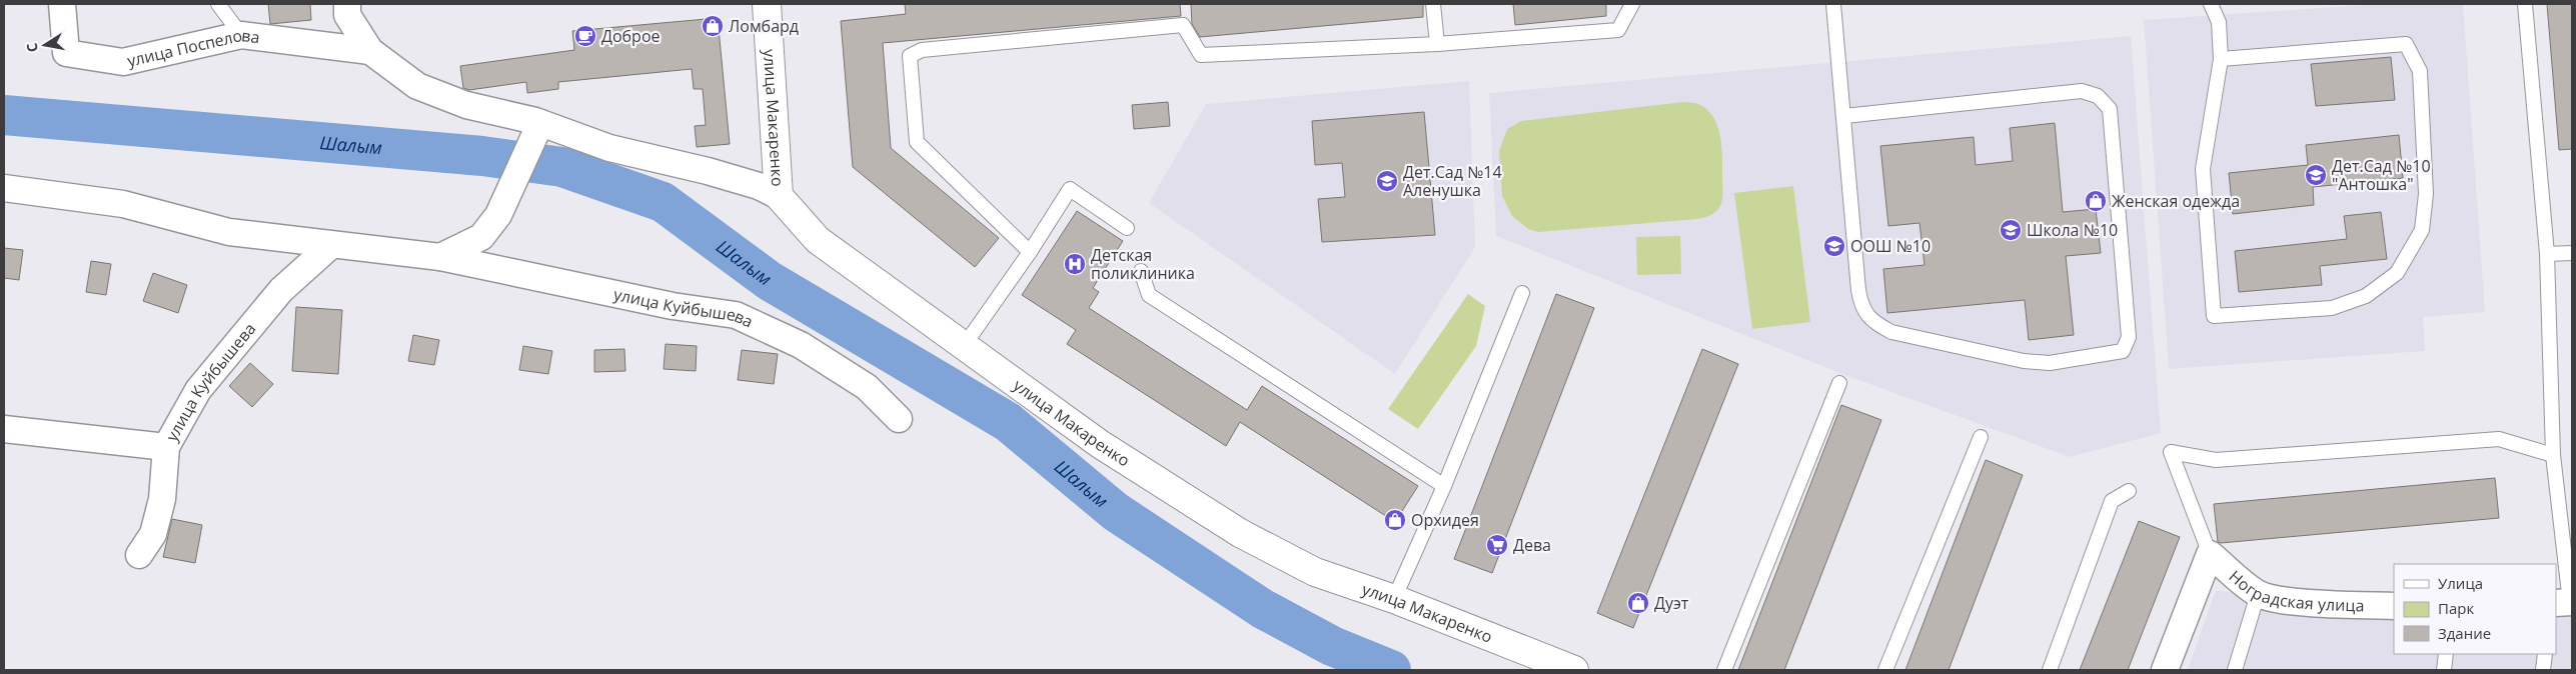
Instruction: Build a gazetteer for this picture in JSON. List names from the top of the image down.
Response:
{
  "streets": {
    "street": [
      "улица Поспелова",
      "улица Макаренко",
      "улица Куйбышева",
      "Ноградская улица"
    ]
  },
  "water": ["Шалым"],
  "places": {
    "shop": [
      "Ломбард",
      "Женская одежда",
      "Орхидея",
      "Дуэт"
    ],
    "cafe": ["Доброе"],
    "school or university": [
      "Дет.Сад №10 \"Антошка\"",
      "Дет.Сад №14 Аленушка",
      "Школа №10",
      "ООШ №10"
    ],
    "hospital": ["Детская поликлиника"],
    "supermarket": ["Дева"]
  },
  "legend": ["Улица", "Парк", "Здание"],
  "north": "left"
}
